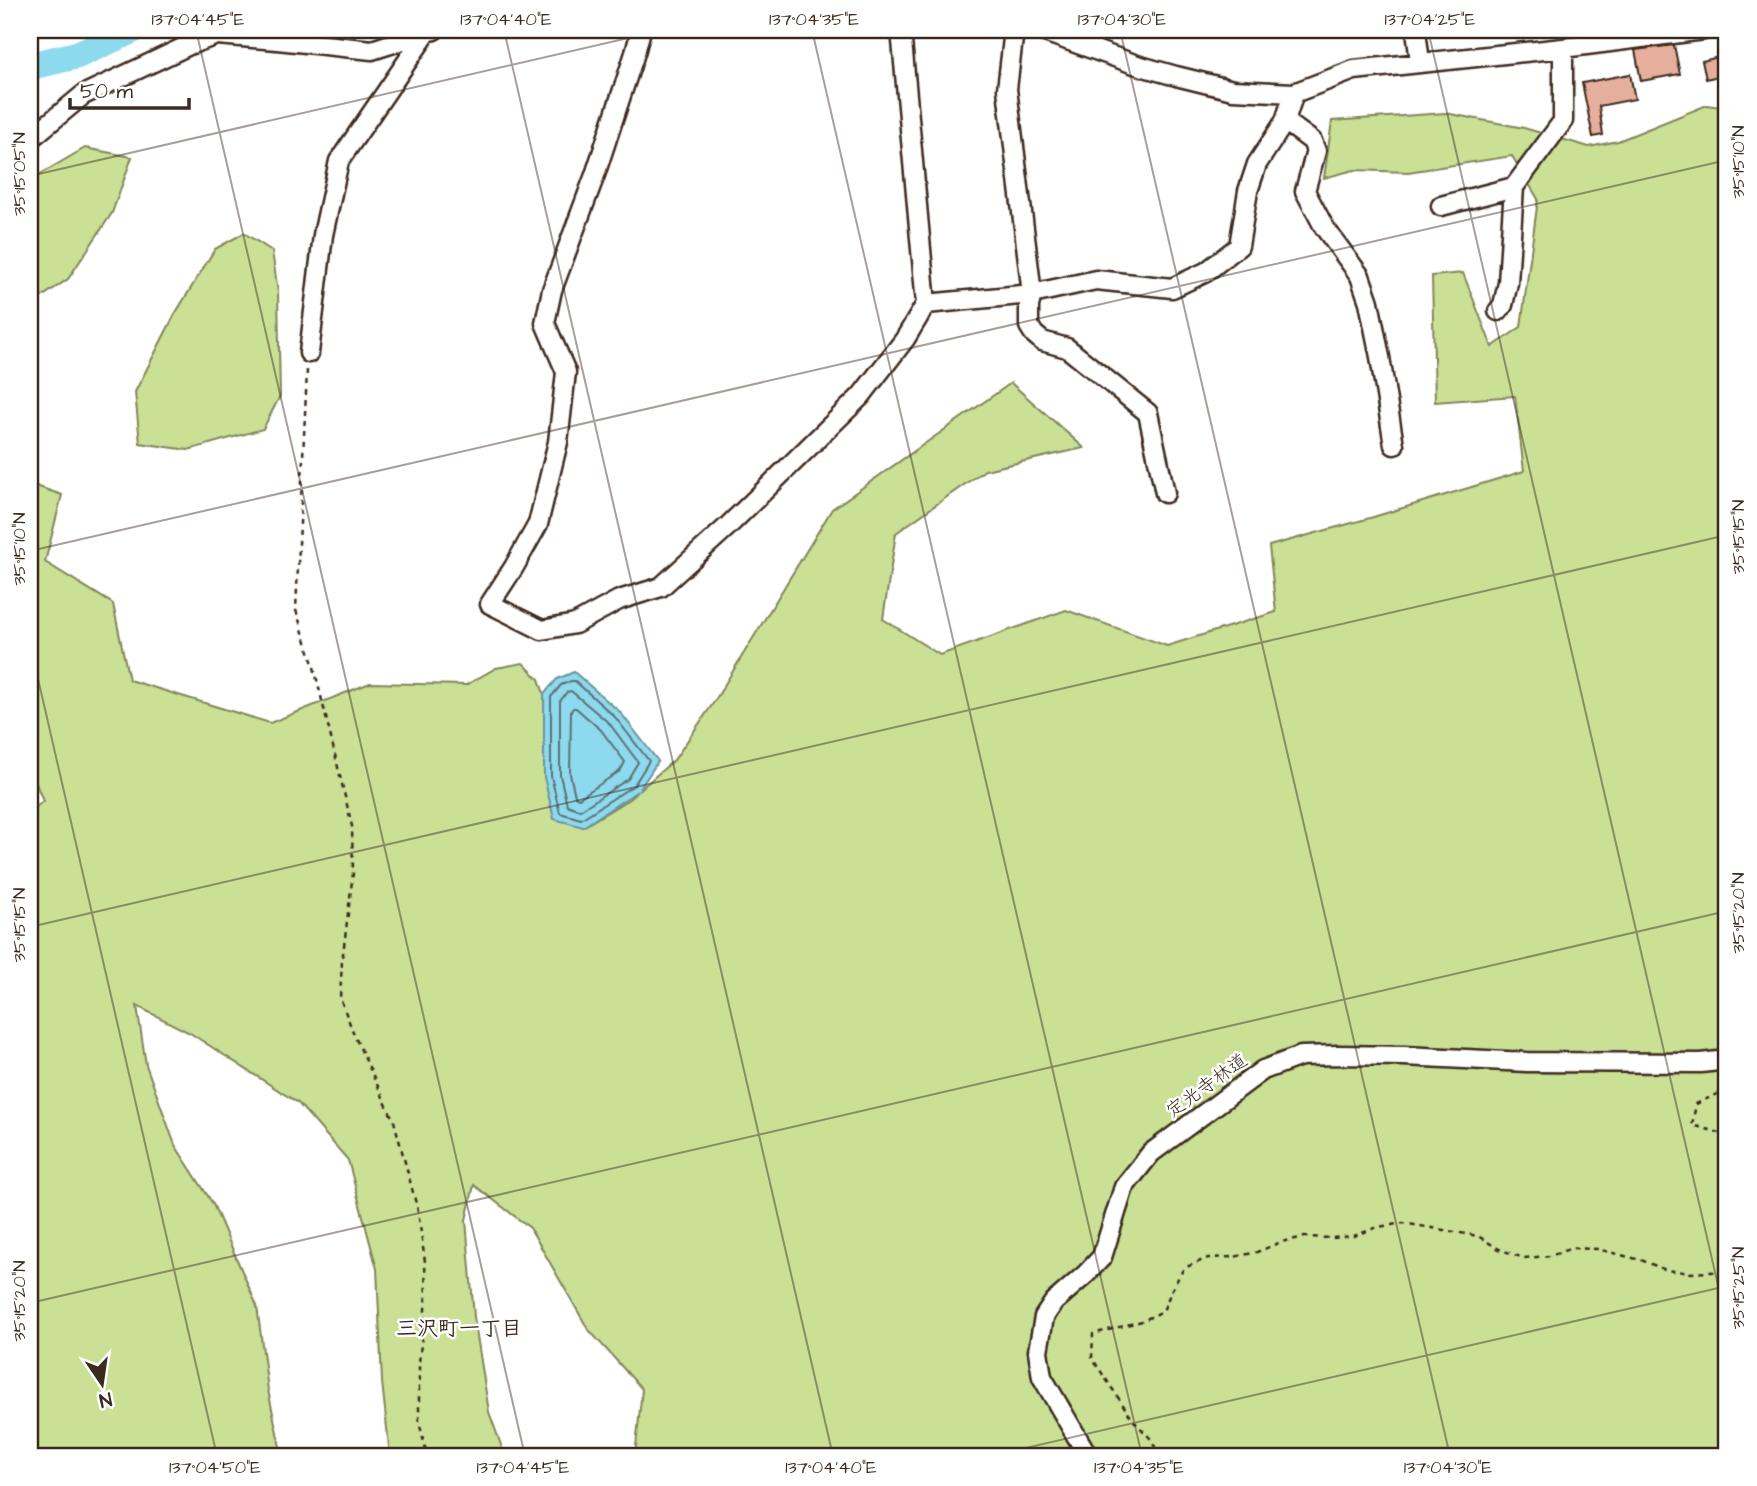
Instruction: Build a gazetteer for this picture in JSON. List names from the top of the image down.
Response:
{
  "streets": {
    "street": ["定光寺林道"]
  },
  "districts": ["三沢町一丁目"],
  "scale_bar": "50 m",
  "north": "bottom",
  "coordinates": [
    "137°04'45\"E",
    "137°04'40\"E",
    "137°04'35\"E",
    "137°04'30\"E",
    "137°04'25\"E",
    "35°15'10\"N",
    "35°15'05\"N",
    "35°15'15\"N",
    "35°15'20\"N",
    "35°15'25\"N",
    "137°04'50\"E"
  ]
}
